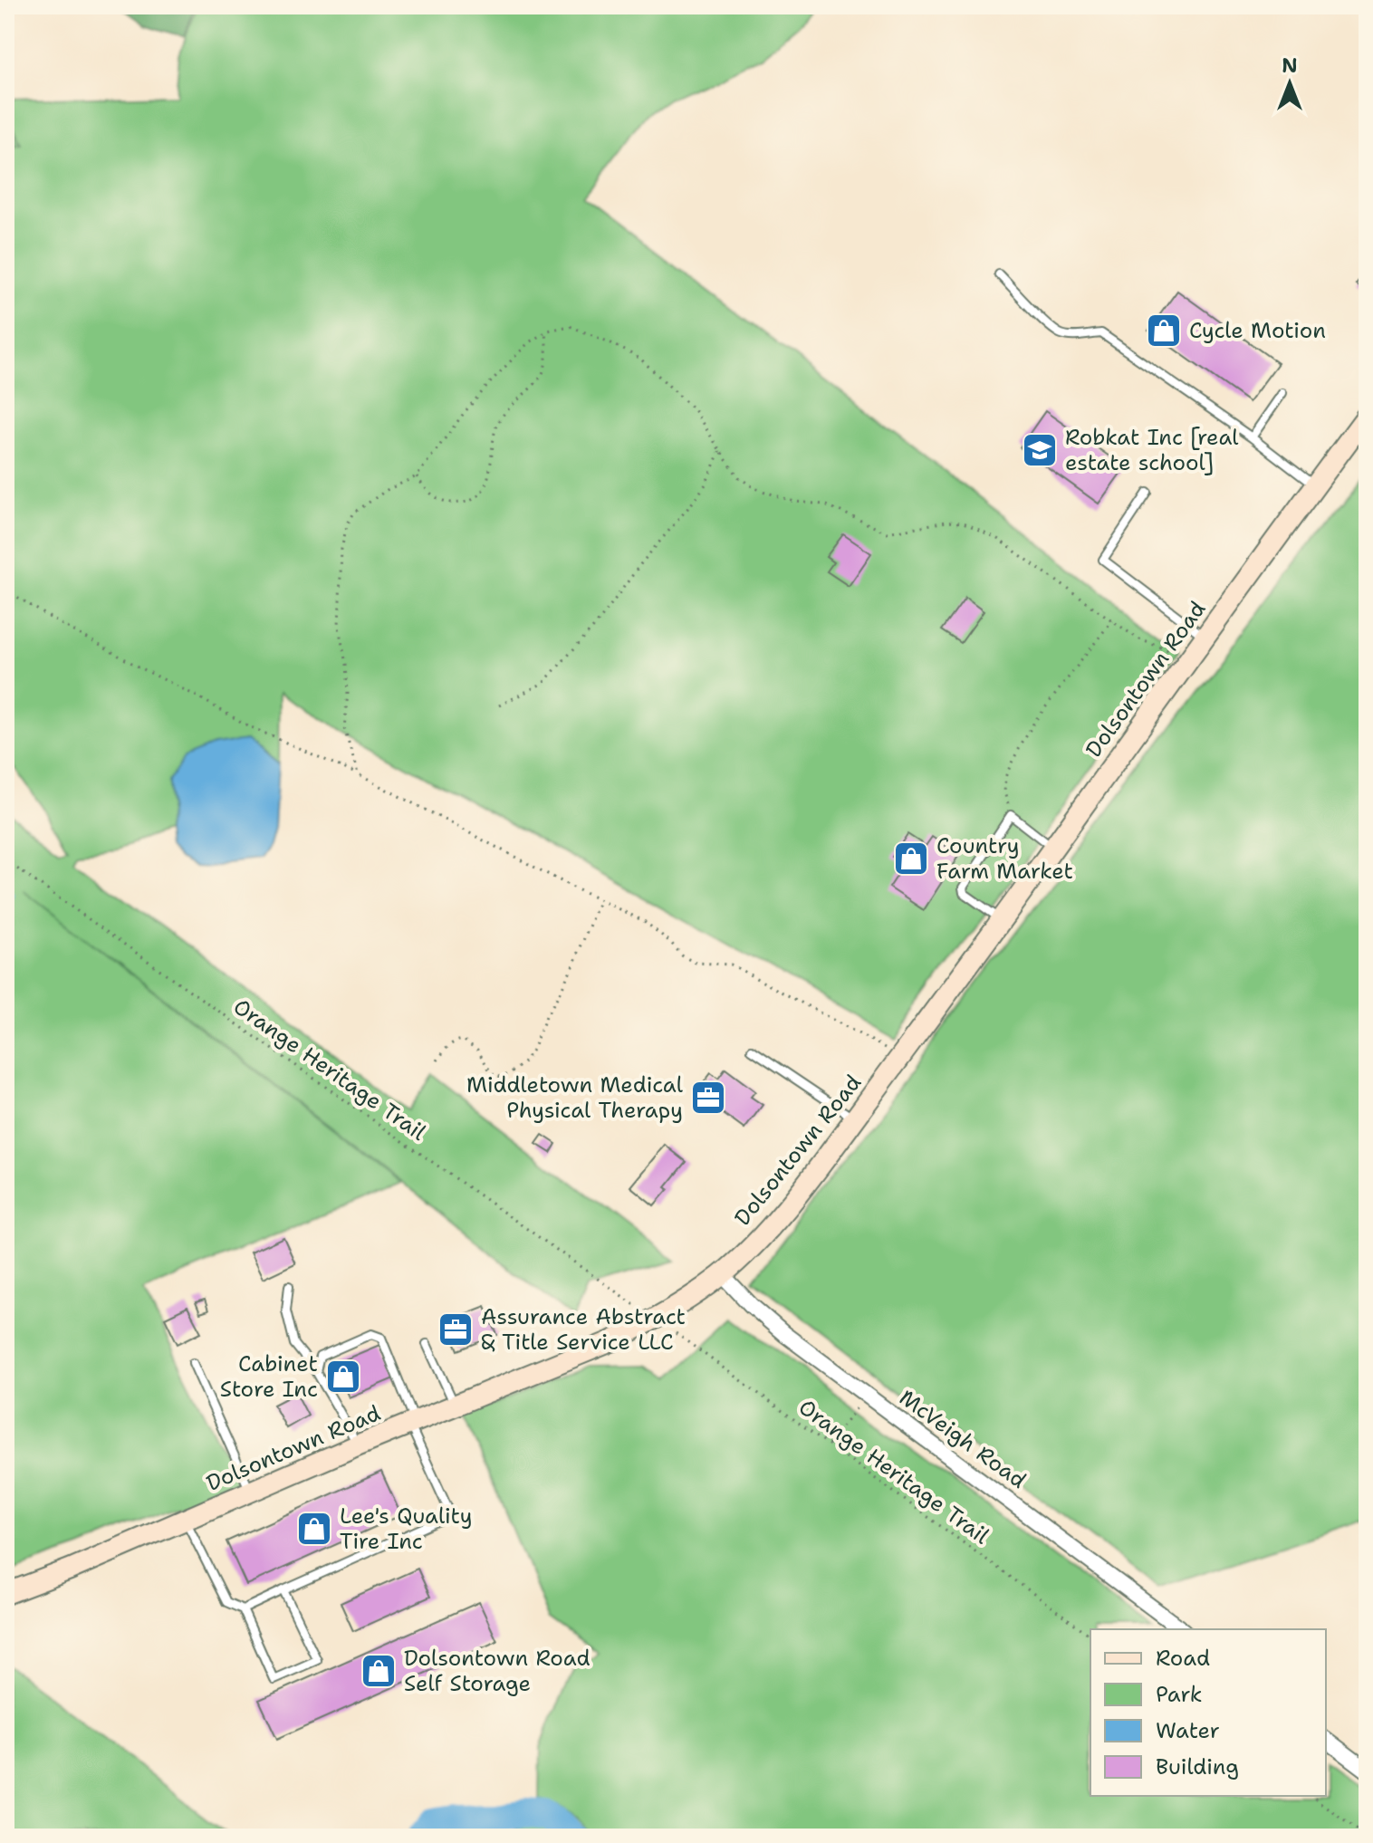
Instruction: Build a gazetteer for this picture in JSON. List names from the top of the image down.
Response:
{
  "streets": {
    "street": ["Dolsontown Road", "McVeigh Road"],
    "path": ["Orange Heritage Trail"]
  },
  "crossings": [
    ["Dolsontown Road", "McVeigh Road"]
  ],
  "places": {
    "shop": [
      "Cycle Motion",
      "Country Farm Market",
      "Cabinet Store Inc",
      "Lee's Quality Tire Inc",
      "Dolsontown Road Self Storage"
    ],
    "school or university": ["Robkat Inc [real estate school]"],
    "office": ["Middletown Medical Physical Therapy", "Assurance Abstract & Title Service LLC"]
  },
  "legend": [
    "Road",
    "Park",
    "Water",
    "Building"
  ],
  "north": "top"
}
